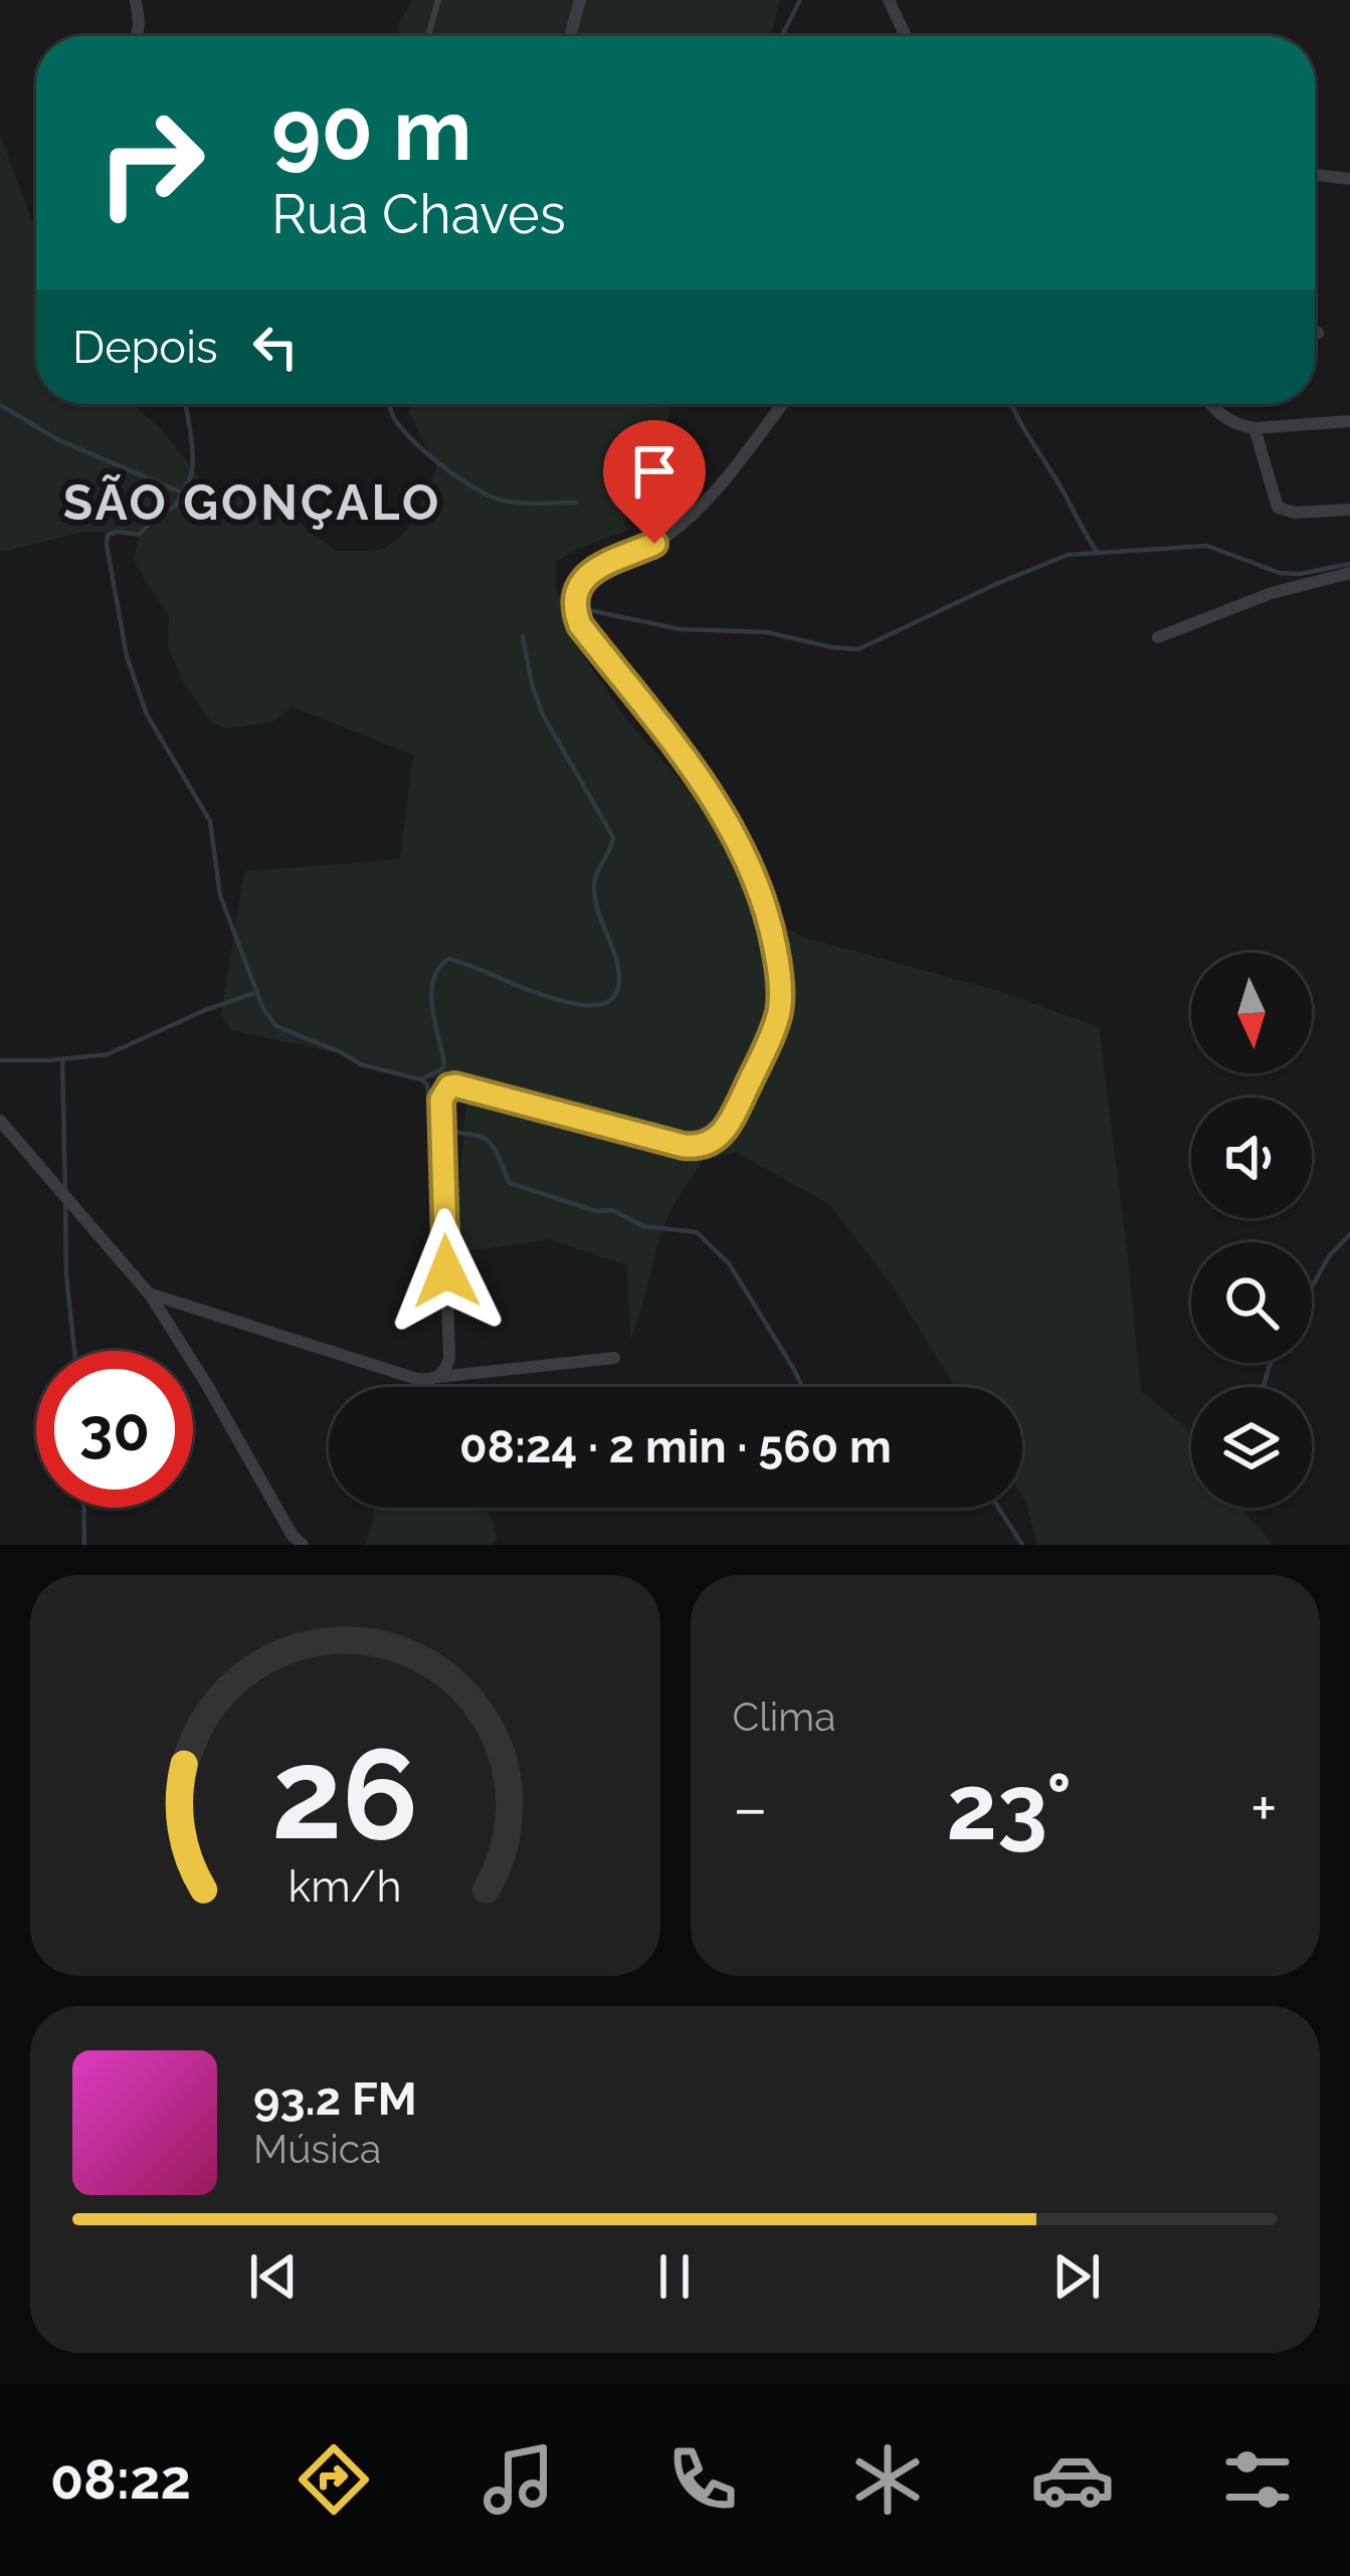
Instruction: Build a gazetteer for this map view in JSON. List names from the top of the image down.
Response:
{
  "districts": ["SÃO GONÇALO"],
  "north": "bottom",
  "page": {
    "turn": ["90 m", "Rua Chaves"],
    "then": "Depois",
    "limit": "30",
    "trip": "08:24 · 2 min · 560 m",
    "tile": "Clima",
    "heat": ["−", "23°", "+"],
    "song": ["93.2 FM", "Música"],
    "tabs": "08:22",
    "gauge": ["26", "km/h"]
  }
}
